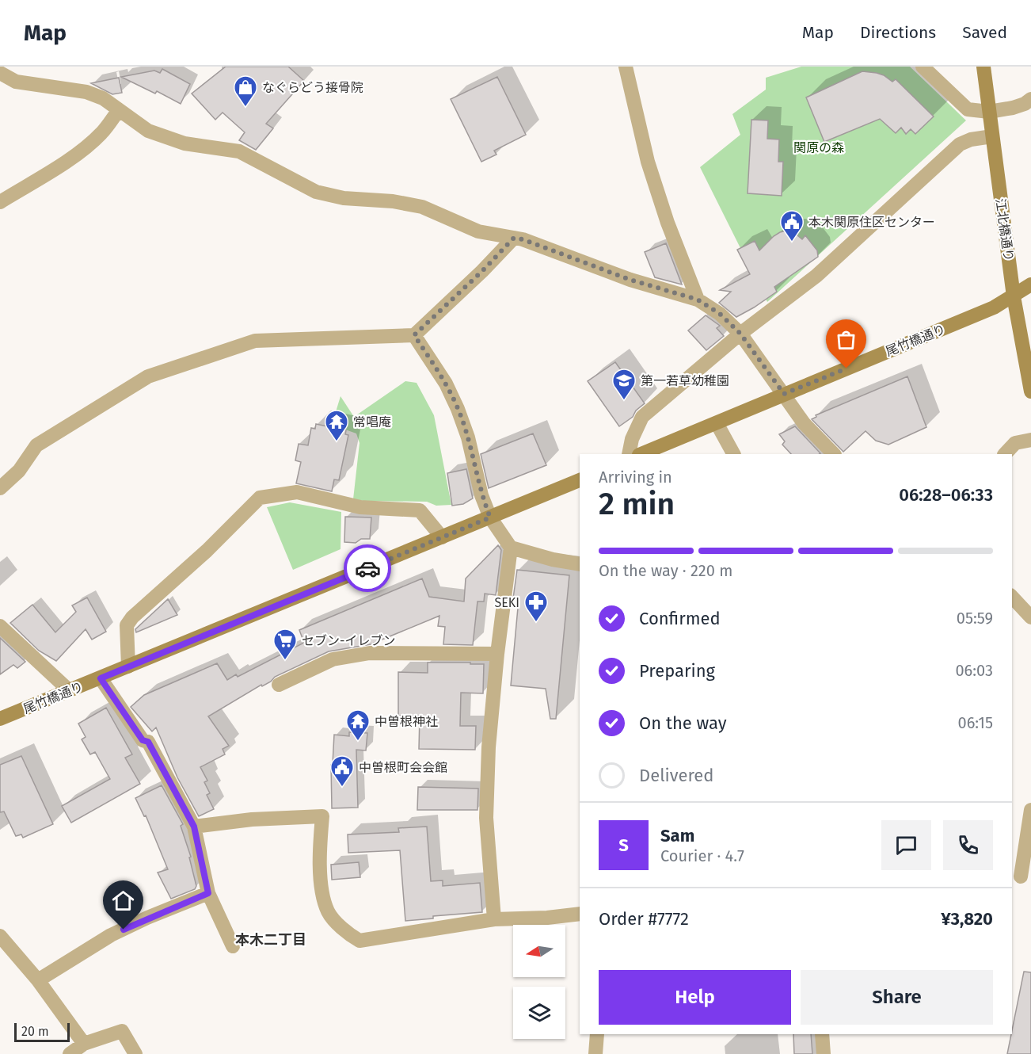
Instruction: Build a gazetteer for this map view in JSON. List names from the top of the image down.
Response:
{
  "streets": {
    "main road": ["江北橋通り", "尾竹橋通り"]
  },
  "crossings": [
    ["江北橋通り", "尾竹橋通り"]
  ],
  "districts": ["本木二丁目"],
  "parks": ["関原の森"],
  "places": {
    "shop": ["なぐらどう接骨院"],
    "public building": ["本木関原住区センター", "中曽根町会会館"],
    "school or university": ["第一若草幼稚園"],
    "temple": ["常唱庵", "中曽根神社"],
    "pharmacy": ["SEKI"],
    "supermarket": ["セブン-イレブン"]
  },
  "scale_bar": "20 m",
  "north": "left",
  "page": {
    "header": "Map",
    "nav": ["Map", "Directions", "Saved"],
    "heading": ["2 min", "Arriving in", "06:28–06:33"],
    "panel": [
      "Sam",
      "Courier · 4.7",
      "Order #7772",
      "¥3,820"
    ],
    "bar": "On the way · 220 m",
    "list": [
      ["Confirmed", "05:59"],
      ["Preparing", "06:03"],
      ["On the way", "06:15"],
      "Delivered"
    ],
    "round": "S",
    "buttons": ["Help", "Share"],
    "scale": "20 m"
  }
}
